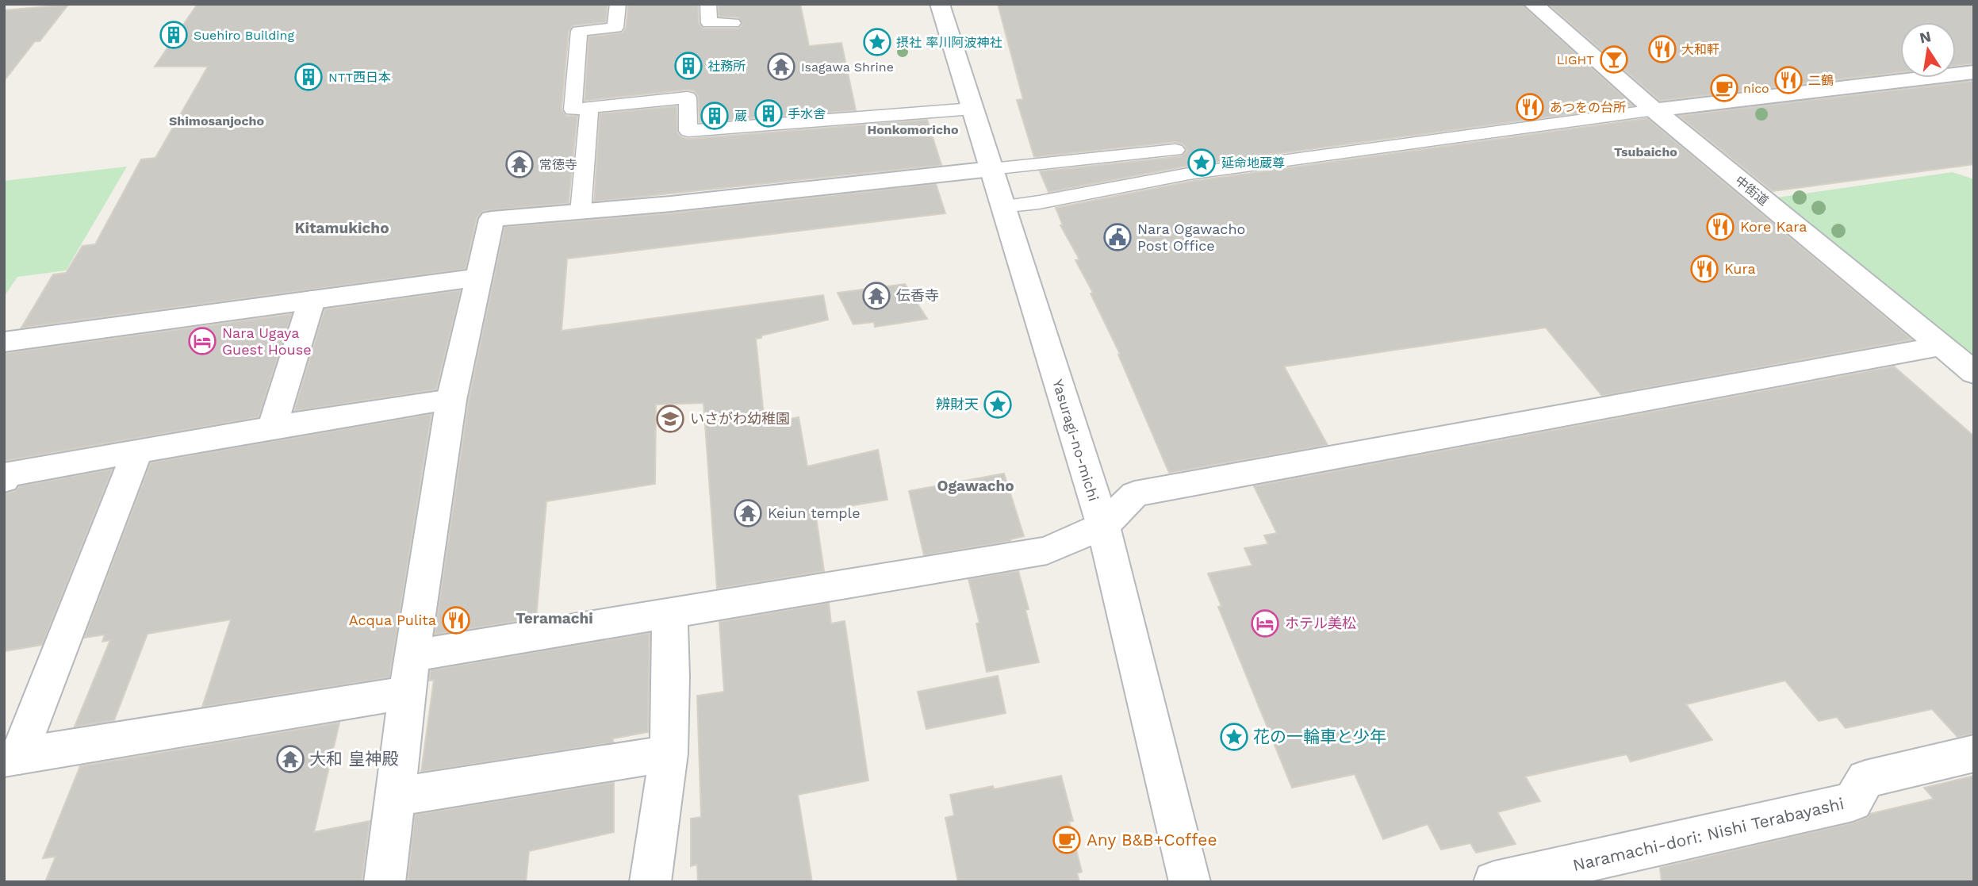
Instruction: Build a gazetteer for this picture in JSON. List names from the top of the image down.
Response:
{
  "streets": {
    "street": ["中街道", "Yasuragi-no-michi", "Naramachi-dori: Nishi Terabayashi"]
  },
  "districts": [
    "Shimosanjocho",
    "Honkomoricho",
    "Tsubaicho",
    "Kitamukicho",
    "Ogawacho",
    "Teramachi"
  ],
  "places": {
    "building": [
      "Suehiro Building",
      "社務所",
      "NTT西日本",
      "手水舎",
      "蔵"
    ],
    "place": [
      "摂社 率川阿波神社",
      "延命地蔵尊",
      "辨財天",
      "花の一輪車と少年"
    ],
    "restaurant": [
      "大和軒",
      "二鶴",
      "あつをの台所",
      "Kore Kara",
      "Kura",
      "Acqua Pulita"
    ],
    "bar": ["LIGHT"],
    "temple": [
      "Isagawa Shrine",
      "常徳寺",
      "伝香寺",
      "Keiun temple",
      "大和 皇神殿"
    ],
    "cafe": ["nico", "Any B&B+Coffee"],
    "public building": ["Nara Ogawacho Post Office"],
    "hotel": ["Nara Ugaya Guest House", "ホテル美松"],
    "school or university": ["いさがわ幼稚園"]
  },
  "north": "top"
}
